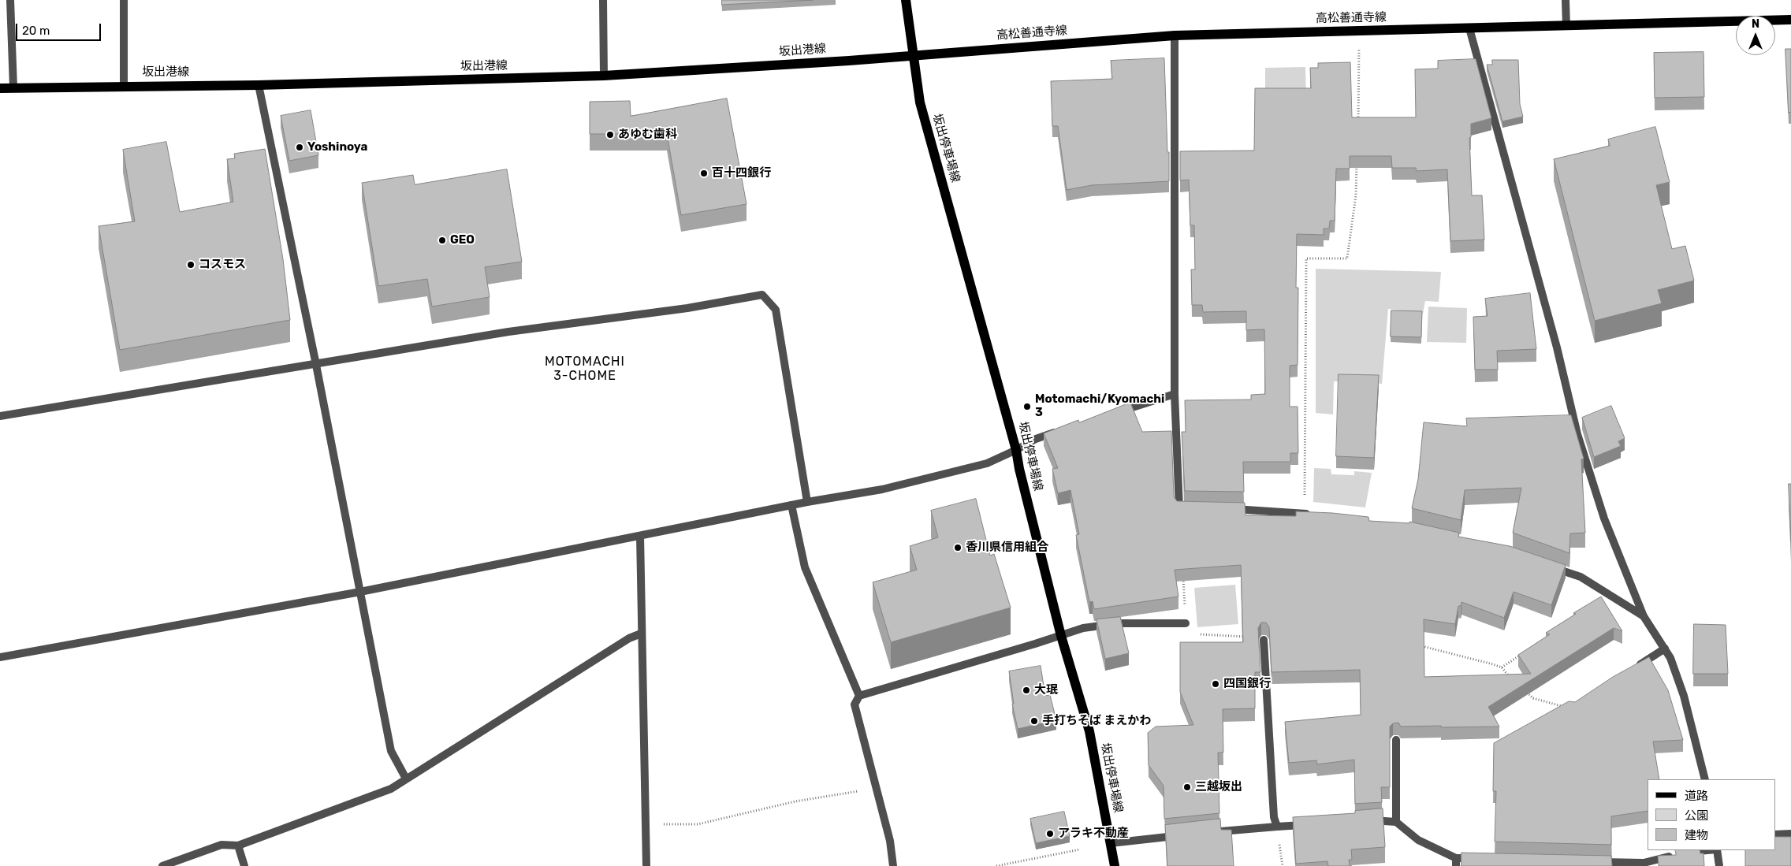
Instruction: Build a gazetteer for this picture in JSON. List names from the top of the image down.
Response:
{
  "streets": {
    "main road": ["高松善通寺線", "坂出港線", "坂出停車場線"]
  },
  "crossings": [
    ["高松善通寺線", "坂出港線"],
    ["高松善通寺線", "坂出停車場線"],
    ["坂出港線", "坂出停車場線"]
  ],
  "districts": ["MOTOMACHI 3-CHOME"],
  "places": [
    "あゆむ歯科",
    "Yoshinoya",
    "百十四銀行",
    "GEO",
    "コスモス",
    "Motomachi/Kyomachi 3",
    "香川県信用組合",
    "四国銀行",
    "大珉",
    "手打ちそば まえかわ",
    "三越坂出",
    "アラキ不動産"
  ],
  "legend": ["道路", "公園", "建物"],
  "scale_bar": "20 m",
  "north": "top"
}
